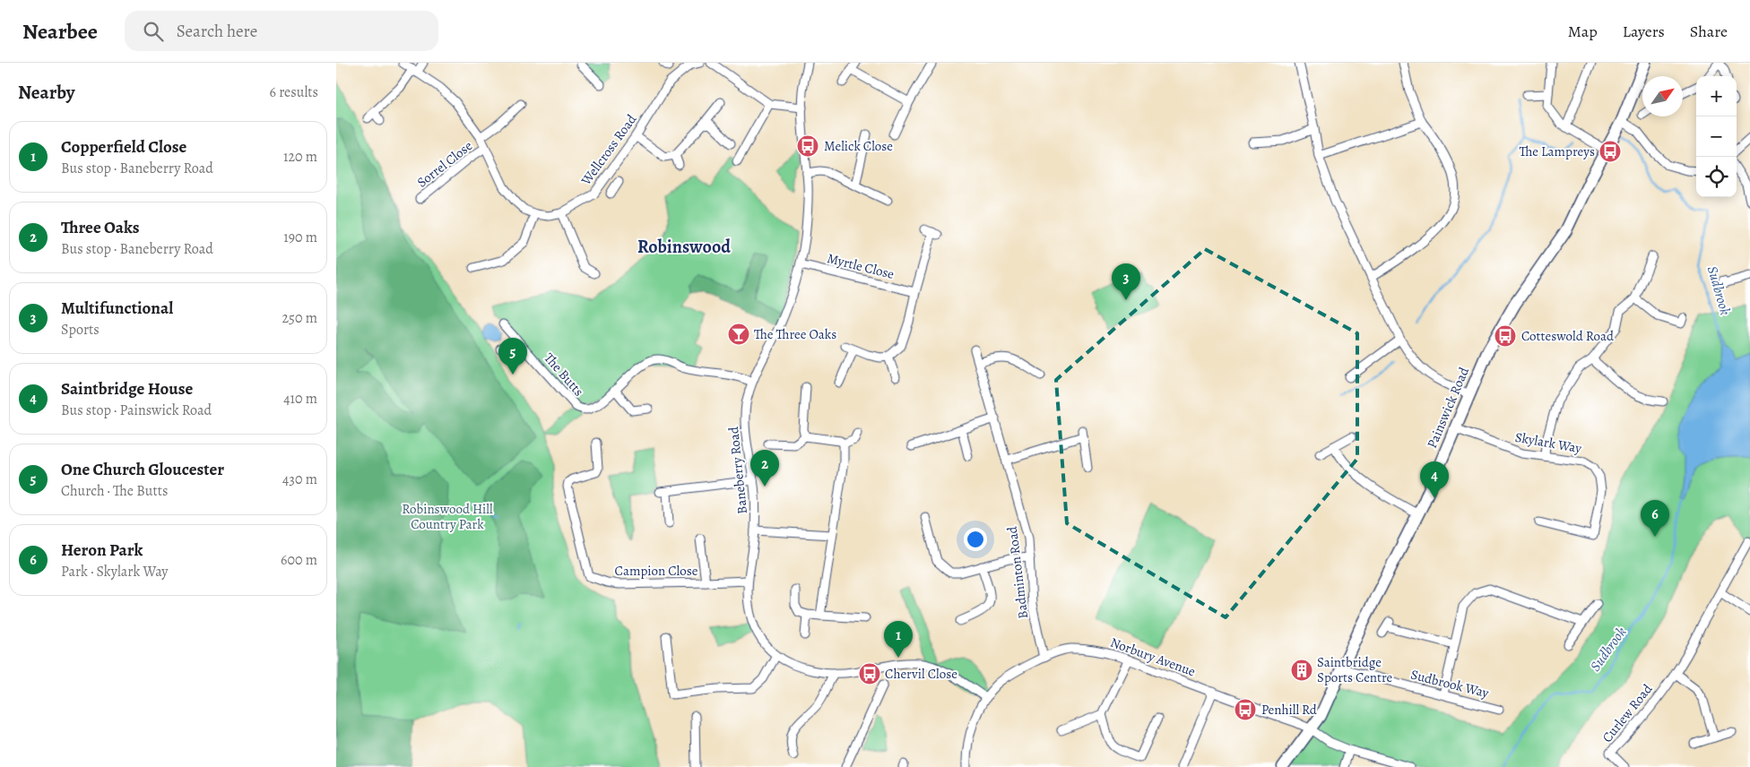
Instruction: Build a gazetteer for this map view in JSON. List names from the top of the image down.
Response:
{
  "streets": {
    "main road": ["Painswick Road"],
    "street": [
      "Wellcross Road",
      "Sorrel Close",
      "Myrtle Close",
      "The Butts",
      "Skylark Way",
      "Baneberry Road",
      "Campion Close",
      "Badminton Road",
      "Norbury Avenue",
      "Sudbrook Way",
      "Curlew Road"
    ]
  },
  "crossings": [
    ["Myrtle Close", "Baneberry Road"],
    ["The Butts", "Baneberry Road"],
    ["Painswick Road", "Skylark Way"],
    ["Painswick Road", "Norbury Avenue"],
    ["Painswick Road", "Sudbrook Way"],
    ["Baneberry Road", "Campion Close"],
    ["Baneberry Road", "Norbury Avenue"],
    ["Badminton Road", "Norbury Avenue"]
  ],
  "districts": ["Robinswood"],
  "water": ["Sudbrook"],
  "parks": ["Robinswood Hill Country Park"],
  "places": {
    "bus stop": [
      "Melick Close",
      "The Lampreys",
      "Cotteswold Road",
      "Chervil Close",
      "Penhill Rd"
    ],
    "bar": ["The Three Oaks"],
    "building": ["Saintbridge Sports Centre"]
  },
  "north": "top right",
  "page": {
    "header": "Nearbee",
    "search": "Search here",
    "nav": ["Map", "Layers", "Share"],
    "heading": ["Nearby", "6 results"],
    "map_buttons": ["+", "−"],
    "list": [
      {
        "mark": "1",
        "name": "Copperfield Close",
        "note": "Bus stop · Baneberry Road",
        "value": "120 m"
      },
      {
        "mark": "2",
        "name": "Three Oaks",
        "note": "Bus stop · Baneberry Road",
        "value": "190 m"
      },
      {
        "mark": "3",
        "name": "Multifunctional",
        "note": "Sports",
        "value": "250 m"
      },
      {
        "mark": "4",
        "name": "Saintbridge House",
        "note": "Bus stop · Painswick Road",
        "value": "410 m"
      },
      {
        "mark": "5",
        "name": "One Church Gloucester",
        "note": "Church · The Butts",
        "value": "430 m"
      },
      {
        "mark": "6",
        "name": "Heron Park",
        "note": "Park · Skylark Way",
        "value": "600 m"
      }
    ],
    "pins": [
      "3",
      "5",
      "2",
      "4",
      "6",
      "1"
    ]
  }
}
